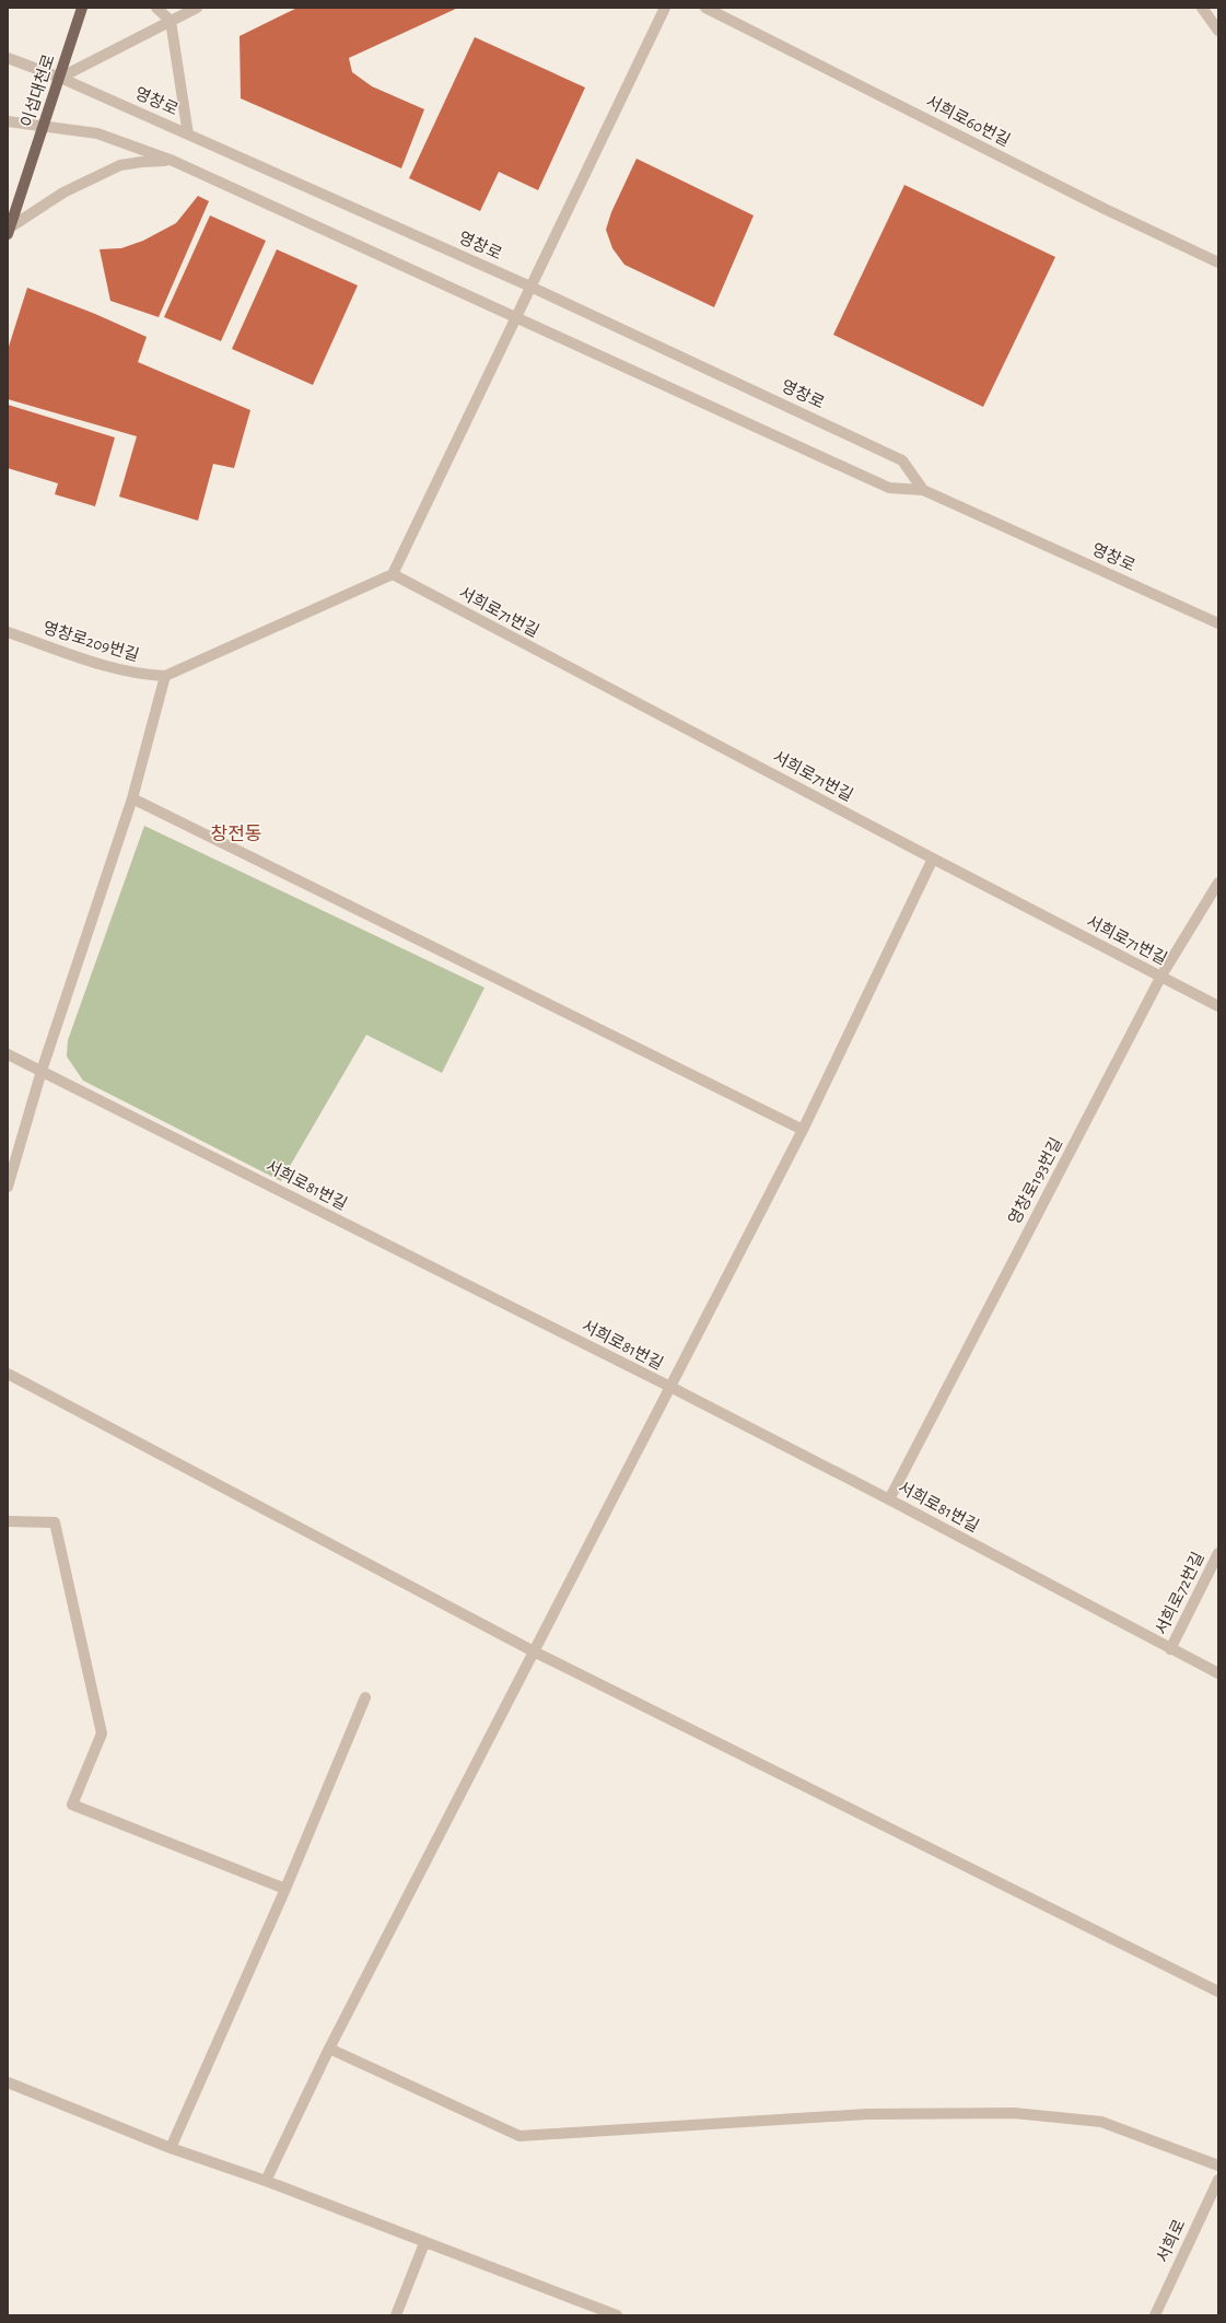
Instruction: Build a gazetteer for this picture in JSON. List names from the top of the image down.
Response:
{
  "streets": {
    "main road": ["이섭대천로"],
    "street": [
      "영창로",
      "서희로60번길",
      "서희로71번길",
      "영창로209번길",
      "영창로193번길",
      "서희로81번길",
      "서희로72번길",
      "서희로"
    ]
  },
  "crossings": [
    ["이섭대천로", "영창로"],
    ["서희로71번길", "영창로193번길"],
    ["영창로193번길", "서희로81번길"],
    ["서희로81번길", "서희로72번길"]
  ],
  "districts": ["창전동"]
}
